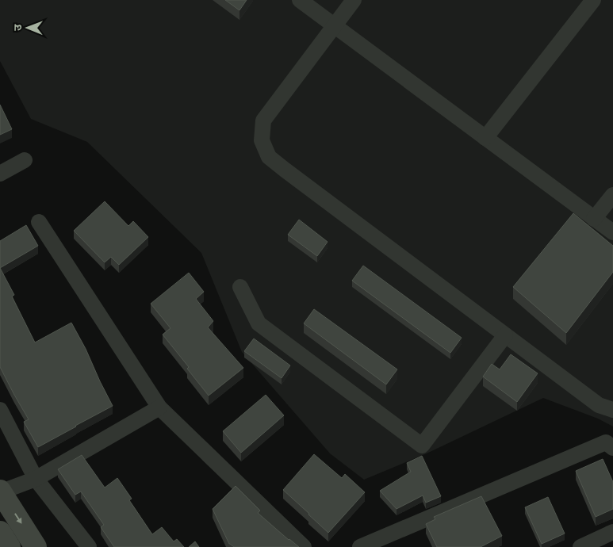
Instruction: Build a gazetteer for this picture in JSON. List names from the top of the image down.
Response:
{
  "north": "left"
}
